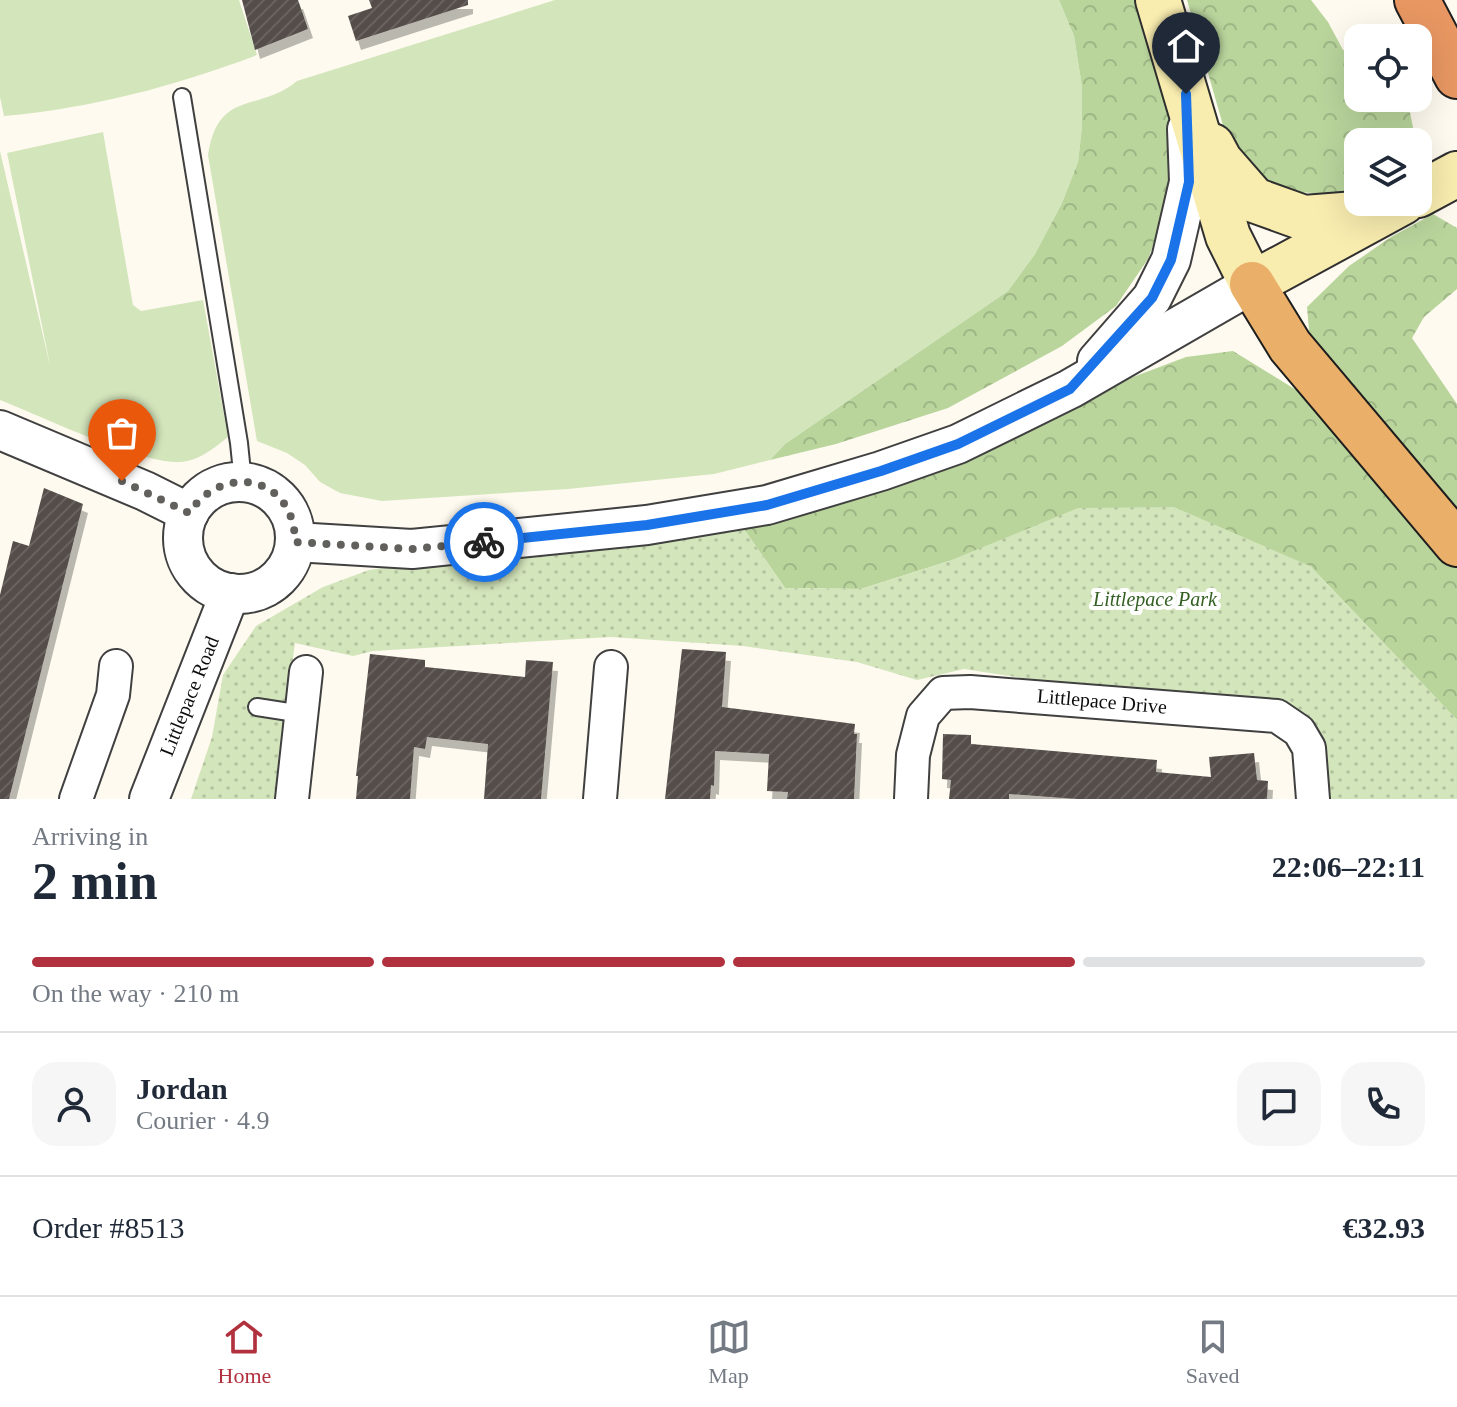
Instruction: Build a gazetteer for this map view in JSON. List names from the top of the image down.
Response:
{
  "streets": {
    "street": ["Littlepace Road", "Littlepace Drive"]
  },
  "parks": ["Littlepace Park"],
  "page": {
    "heading": ["2 min", "Arriving in", "22:06–22:11"],
    "panel": [
      "Jordan",
      "Courier · 4.9",
      "Order #8513",
      "€32.93"
    ],
    "bar": "On the way · 210 m",
    "tabs": ["Home", "Map", "Saved"]
  }
}
